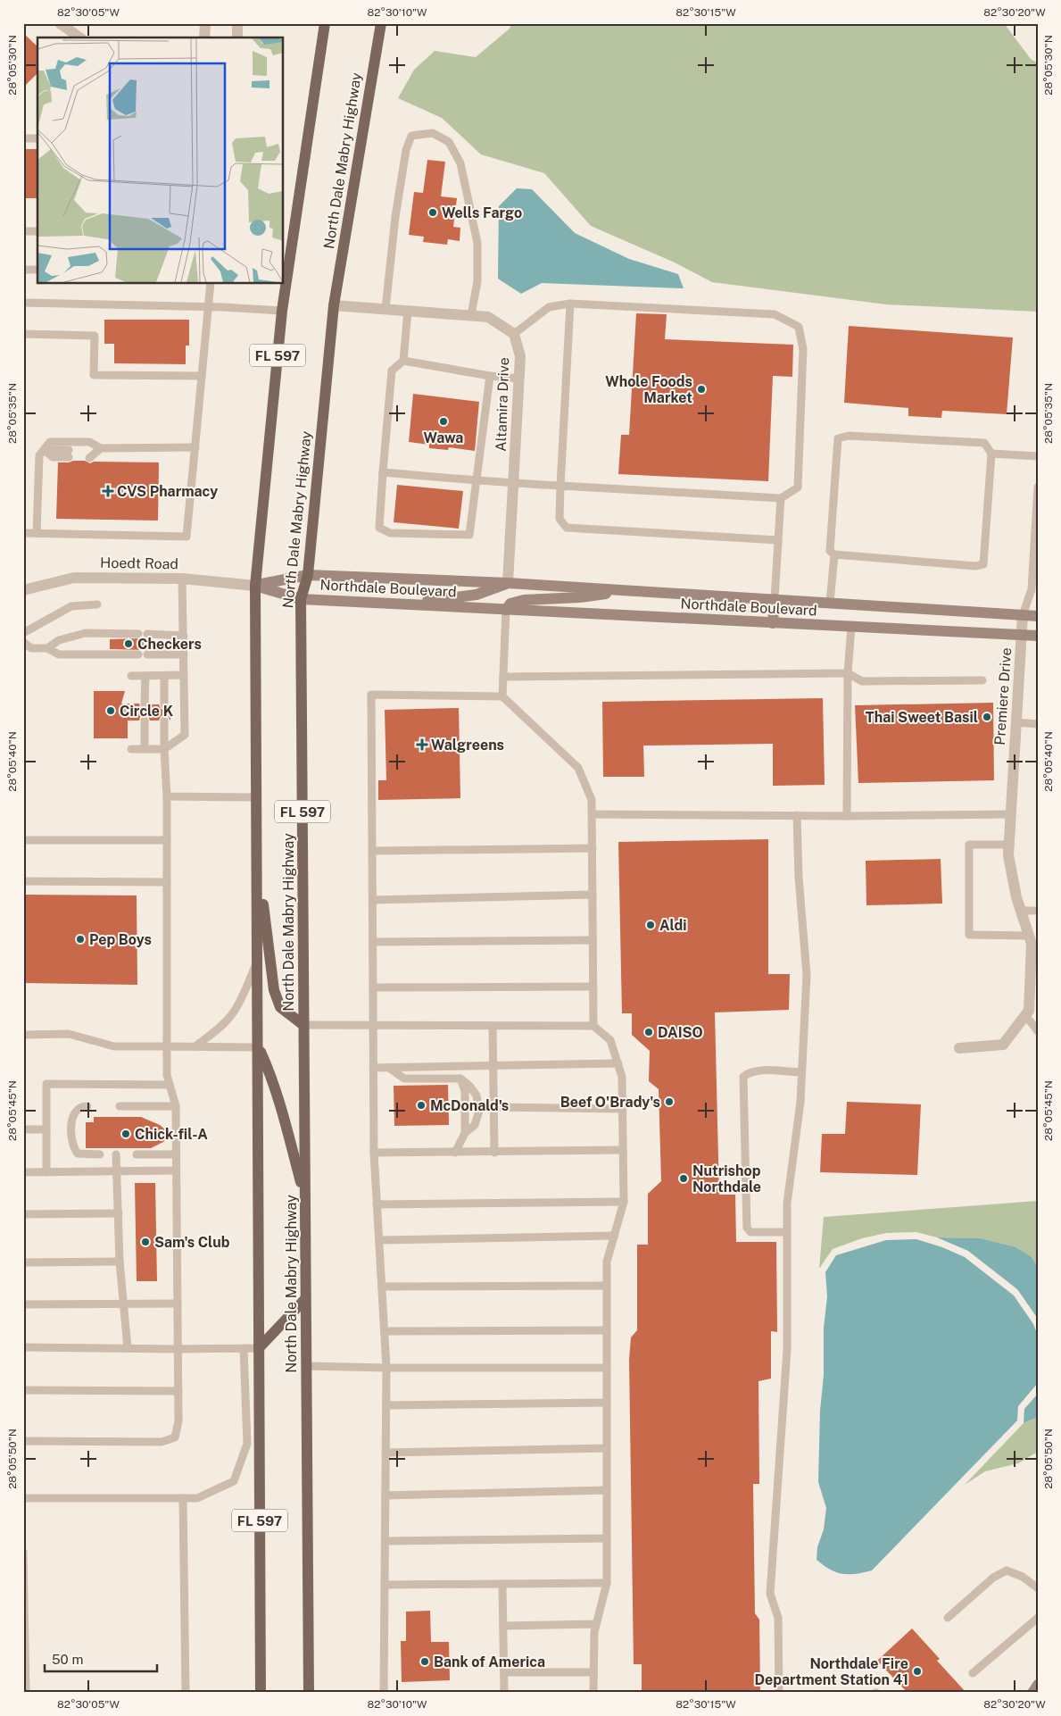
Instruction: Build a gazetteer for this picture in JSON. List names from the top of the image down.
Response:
{
  "streets": {
    "main road": ["North Dale Mabry Highway", "FL 597"],
    "street": [
      "Altamira Drive",
      "Hoedt Road",
      "Northdale Boulevard",
      "Premiere Drive"
    ]
  },
  "crossings": [
    ["North Dale Mabry Highway", "Hoedt Road"],
    ["North Dale Mabry Highway", "Northdale Boulevard"],
    ["Altamira Drive", "Northdale Boulevard"],
    ["Hoedt Road", "Northdale Boulevard"],
    ["Northdale Boulevard", "Premiere Drive"]
  ],
  "places": {
    "other": [
      "Wells Fargo",
      "Whole Foods Market",
      "Wawa",
      "Checkers",
      "Circle K",
      "Thai Sweet Basil",
      "Aldi",
      "Pep Boys",
      "DAISO",
      "Beef O'Brady's",
      "McDonald's",
      "Chick-fil-A",
      "Nutrishop Northdale",
      "Sam's Club",
      "Bank of America",
      "Northdale Fire Department Station 41"
    ],
    "health": ["CVS Pharmacy", "Walgreens"]
  },
  "scale_bar": "50 m",
  "coordinates": [
    "82°30'05\"W",
    "82°30'10\"W",
    "82°30'15\"W",
    "82°30'20\"W",
    "28°05'30\"N",
    "28°05'35\"N",
    "28°05'40\"N",
    "28°05'45\"N",
    "28°05'50\"N"
  ]
}
